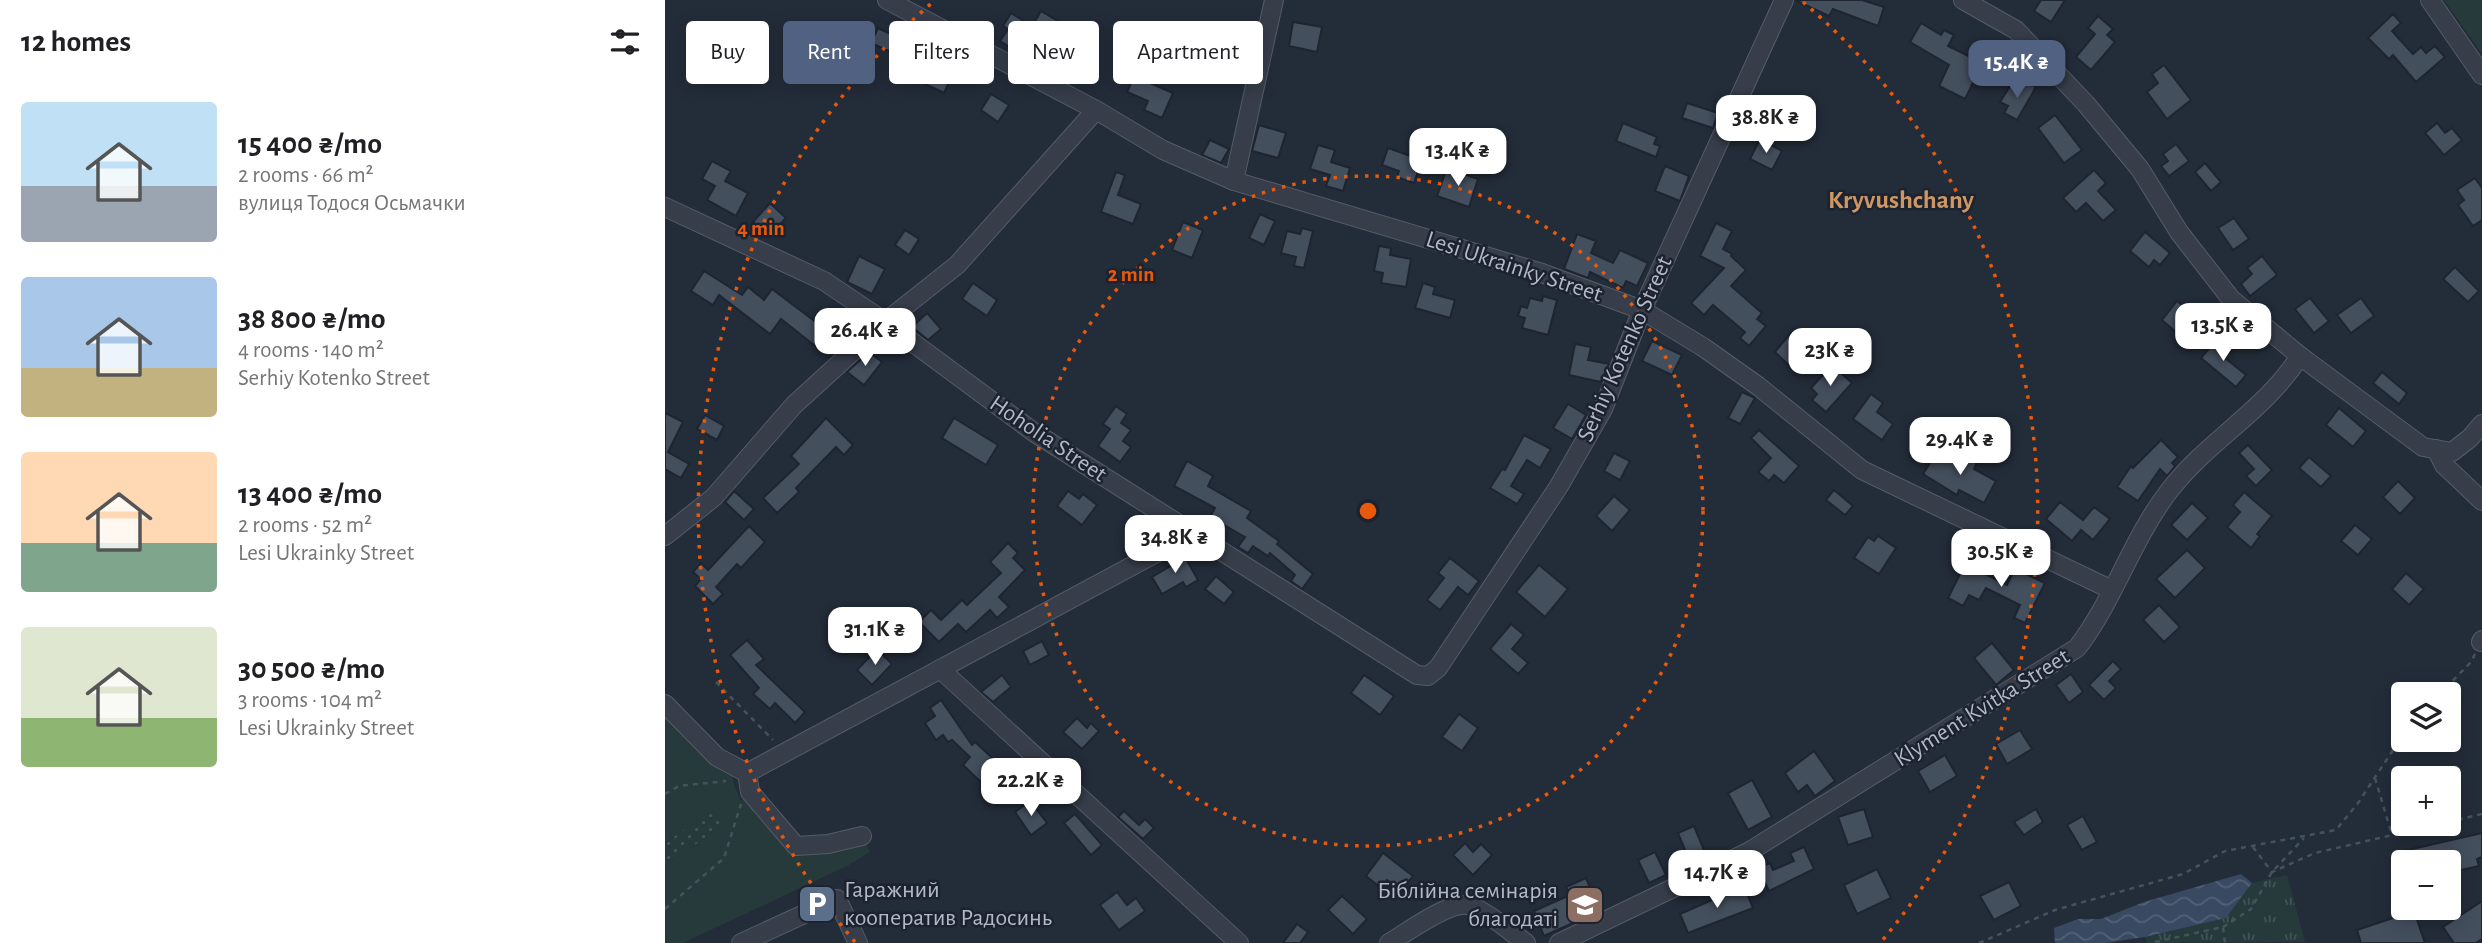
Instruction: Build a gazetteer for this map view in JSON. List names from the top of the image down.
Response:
{
  "streets": {
    "street": [
      "Lesi Ukrainky Street",
      "Serhiy Kotenko Street",
      "Hoholia Street",
      "Klyment Kvitka Street"
    ]
  },
  "crossings": [
    ["Lesi Ukrainky Street", "Serhiy Kotenko Street"],
    ["Lesi Ukrainky Street", "Klyment Kvitka Street"],
    ["Serhiy Kotenko Street", "Hoholia Street"]
  ],
  "districts": ["Kryvushchany"],
  "places": {
    "parking": ["Гаражний кооператив Радосинь"],
    "school or university": ["Біблійна семінарія благодаті"]
  },
  "page": {
    "heading": "12 homes",
    "chip": [
      "Buy",
      "Rent",
      "Filters",
      "New",
      "Apartment"
    ],
    "price": [
      "15.4K ₴",
      "38.8K ₴",
      "13.4K ₴",
      "13.5K ₴",
      "26.4K ₴",
      "23K ₴",
      "29.4K ₴",
      "34.8K ₴",
      "30.5K ₴",
      "31.1K ₴",
      "22.2K ₴",
      "14.7K ₴"
    ],
    "list": [
      {
        "name": "15 400 ₴/mo",
        "note": "2 rooms · 66 m² · вулиця Тодося Осьмачки"
      },
      {
        "name": "38 800 ₴/mo",
        "note": "4 rooms · 140 m² · Serhiy Kotenko Street"
      },
      {
        "name": "13 400 ₴/mo",
        "note": "2 rooms · 52 m² · Lesi Ukrainky Street"
      },
      {
        "name": "30 500 ₴/mo",
        "note": "3 rooms · 104 m² · Lesi Ukrainky Street"
      }
    ],
    "map_buttons": ["+", "−"]
  },
  "rings": ["4 min", "2 min"]
}
